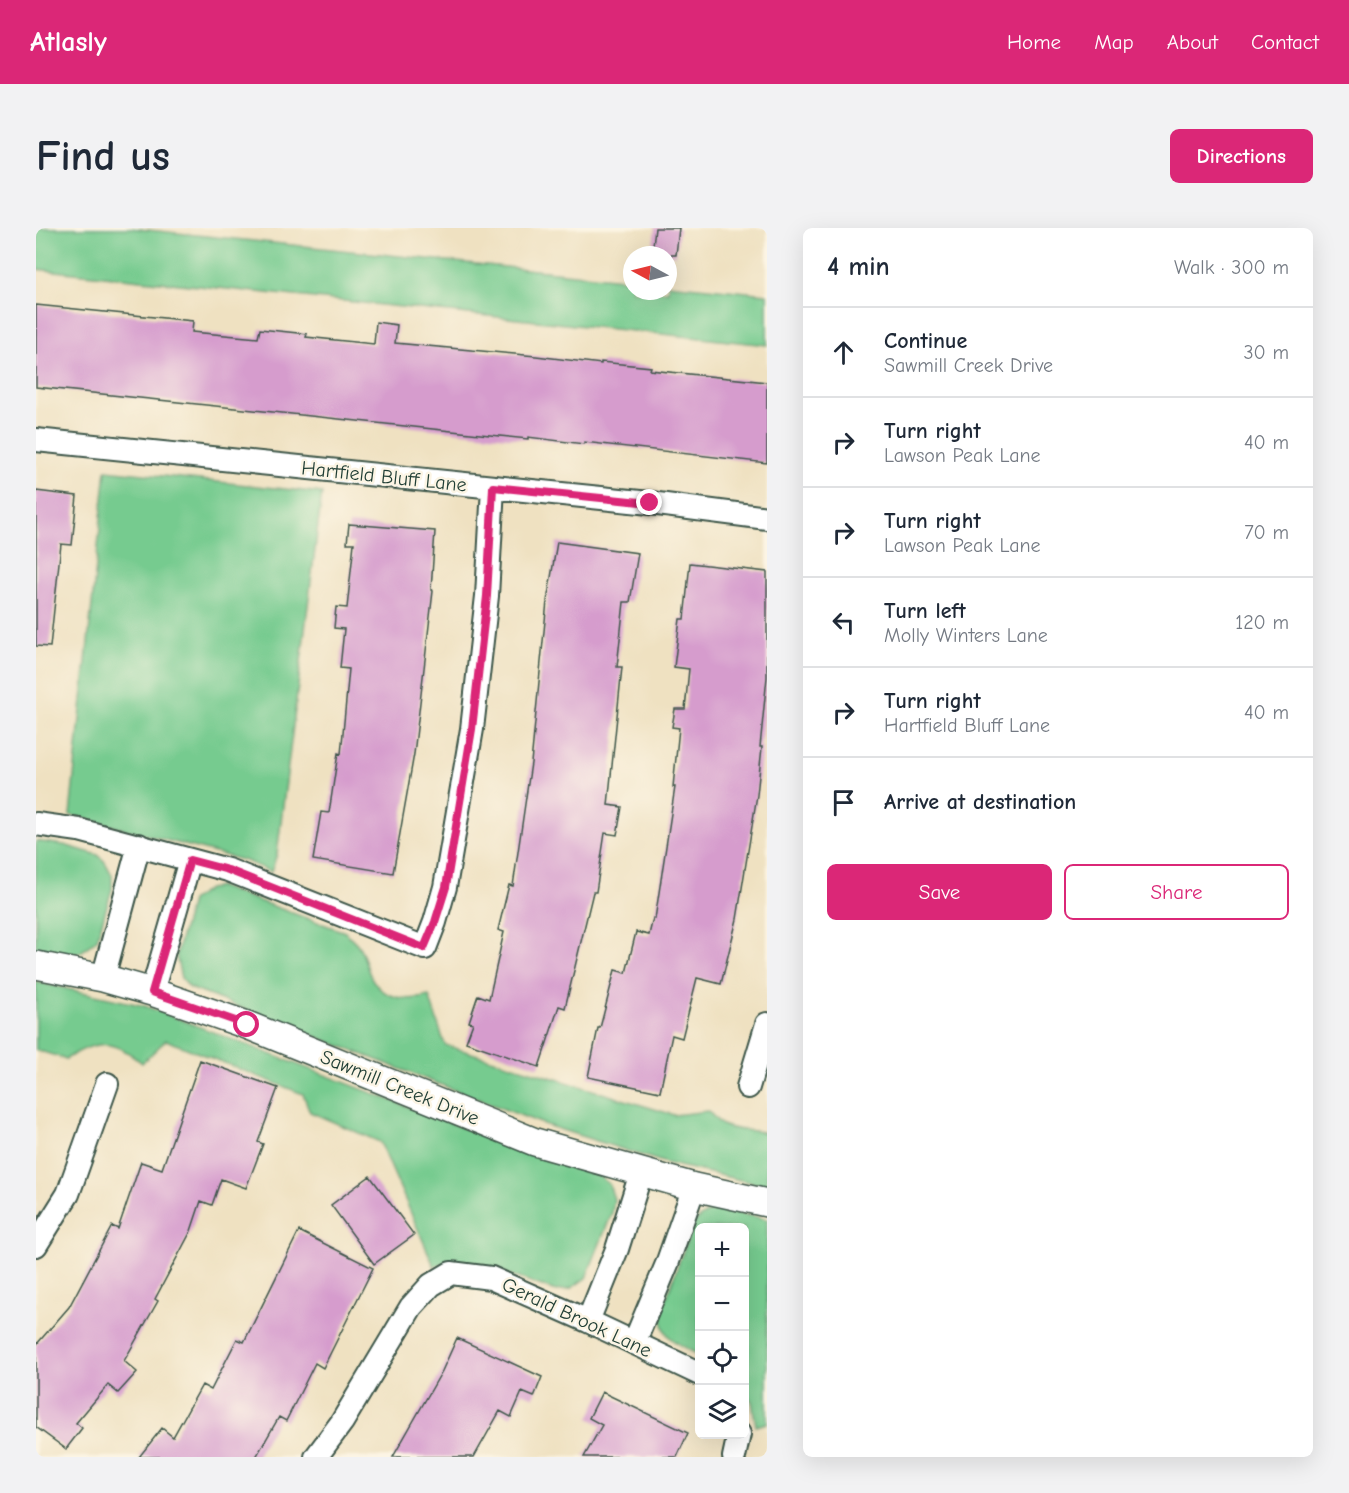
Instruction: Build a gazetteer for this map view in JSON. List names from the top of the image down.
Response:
{
  "streets": {
    "street": ["Hartfield Bluff Lane", "Sawmill Creek Drive", "Gerald Brook Lane"]
  },
  "north": "left",
  "page": {
    "header": "Atlasly",
    "nav": [
      "Home",
      "Map",
      "About",
      "Contact"
    ],
    "buttons": [
      "Directions",
      ["Save", "Share"]
    ],
    "title": "Find us",
    "heading": ["4 min", "Walk · 300 m"],
    "list": [
      ["Continue", "Sawmill Creek Drive", "30 m"],
      ["Turn right", "Lawson Peak Lane", "40 m"],
      ["Turn right", "Lawson Peak Lane", "70 m"],
      ["Turn left", "Molly Winters Lane", "120 m"],
      ["Turn right", "Hartfield Bluff Lane", "40 m"],
      "Arrive at destination"
    ],
    "map_buttons": ["+", "−"]
  }
}
